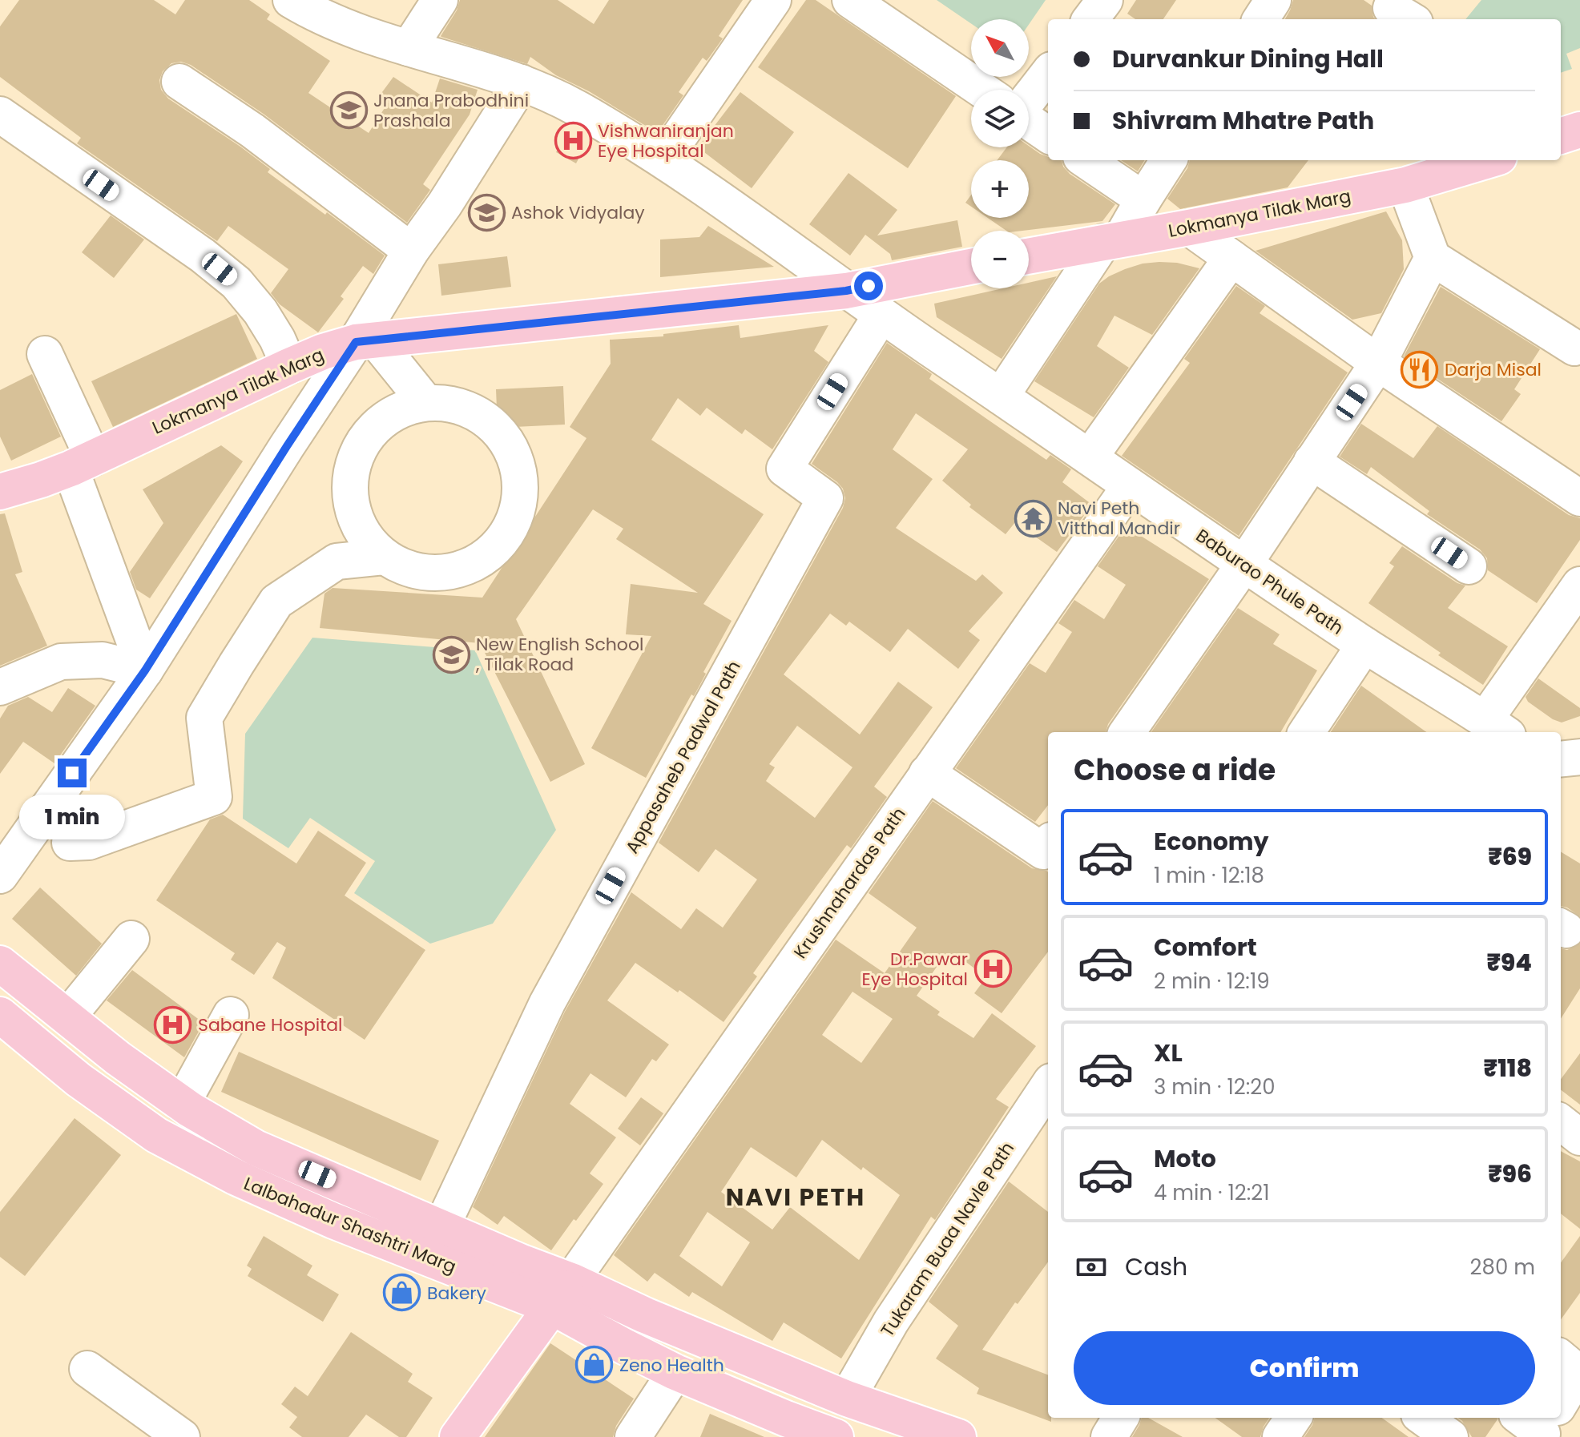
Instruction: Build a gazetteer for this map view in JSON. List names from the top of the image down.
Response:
{
  "streets": {
    "main road": ["Lokmanya Tilak Marg", "Lalbahadur Shashtri Marg"],
    "street": [
      "Baburao Phule Path",
      "Appasaheb Padwal Path",
      "Krushnahardas Path",
      "Tukaram Buaa Navle Path"
    ]
  },
  "crossings": [
    ["Lokmanya Tilak Marg", "Baburao Phule Path"],
    ["Baburao Phule Path", "Appasaheb Padwal Path"],
    ["Baburao Phule Path", "Krushnahardas Path"],
    ["Appasaheb Padwal Path", "Lalbahadur Shashtri Marg"],
    ["Krushnahardas Path", "Lalbahadur Shashtri Marg"],
    ["Lalbahadur Shashtri Marg", "Tukaram Buaa Navle Path"]
  ],
  "districts": ["NAVI PETH"],
  "places": {
    "school or university": ["Jnana Prabodhini Prashala", "Ashok Vidyalay", "New English School , Tilak Road"],
    "hospital": ["Vishwaniranjan Eye Hospital", "Dr.Pawar Eye Hospital", "Sabane Hospital"],
    "restaurant": ["Darja Misal"],
    "temple": ["Navi Peth Vitthal Mandir"],
    "shop": ["Bakery", "Zeno Health"]
  },
  "north": "top left",
  "page": {
    "map_buttons": ["+", "−"],
    "banner": ["Durvankur Dining Hall", "Shivram Mhatre Path"],
    "heading": "Choose a ride",
    "bubble": "1 min",
    "list": [
      {
        "name": "Economy",
        "note": "1 min · 12:18",
        "value": "₹69"
      },
      {
        "name": "Comfort",
        "note": "2 min · 12:19",
        "value": "₹94"
      },
      {
        "name": "XL",
        "note": "3 min · 12:20",
        "value": "₹118"
      },
      {
        "name": "Moto",
        "note": "4 min · 12:21",
        "value": "₹96"
      }
    ],
    "pay": ["Cash", "280 m"],
    "buttons": "Confirm"
  }
}
